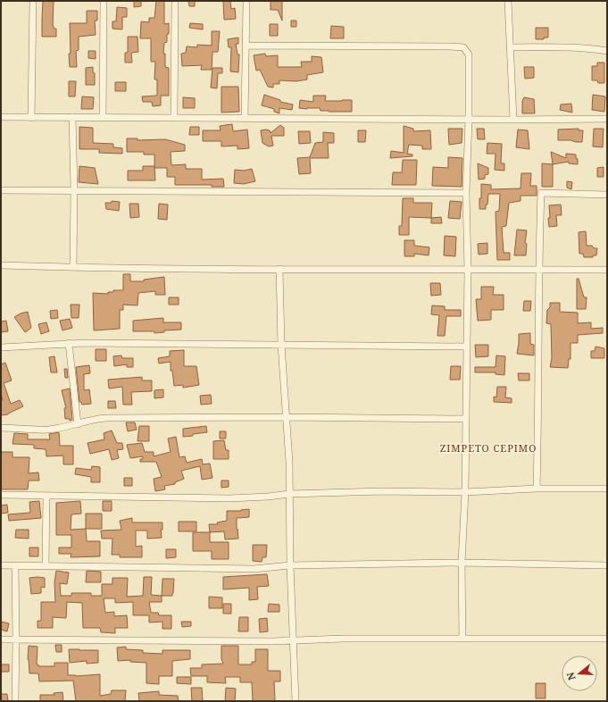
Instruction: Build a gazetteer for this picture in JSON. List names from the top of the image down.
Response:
{
  "districts": ["ZIMPETO CEPIMO"],
  "north": "left"
}
